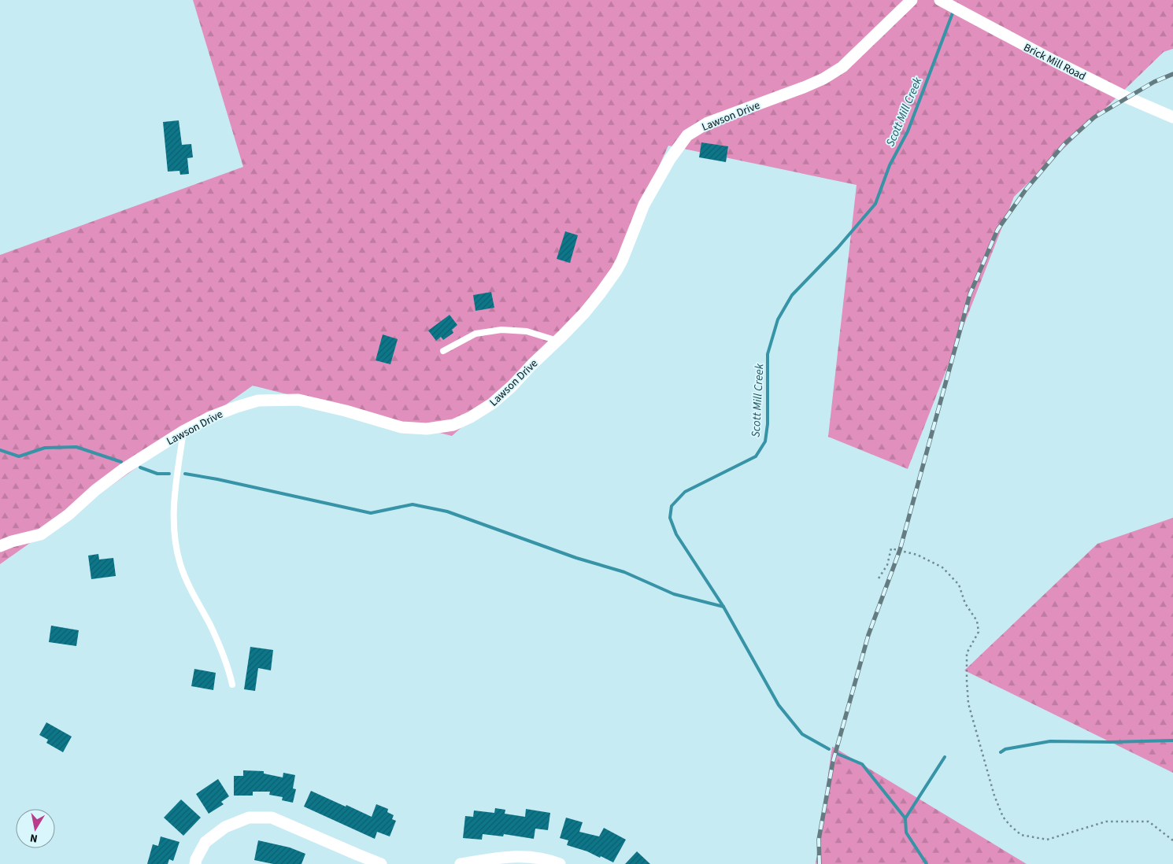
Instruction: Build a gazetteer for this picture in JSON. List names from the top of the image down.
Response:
{
  "streets": {
    "street": ["Brick Mill Road", "Lawson Drive"]
  },
  "water": ["Scott Mill Creek"],
  "north": "bottom"
}
